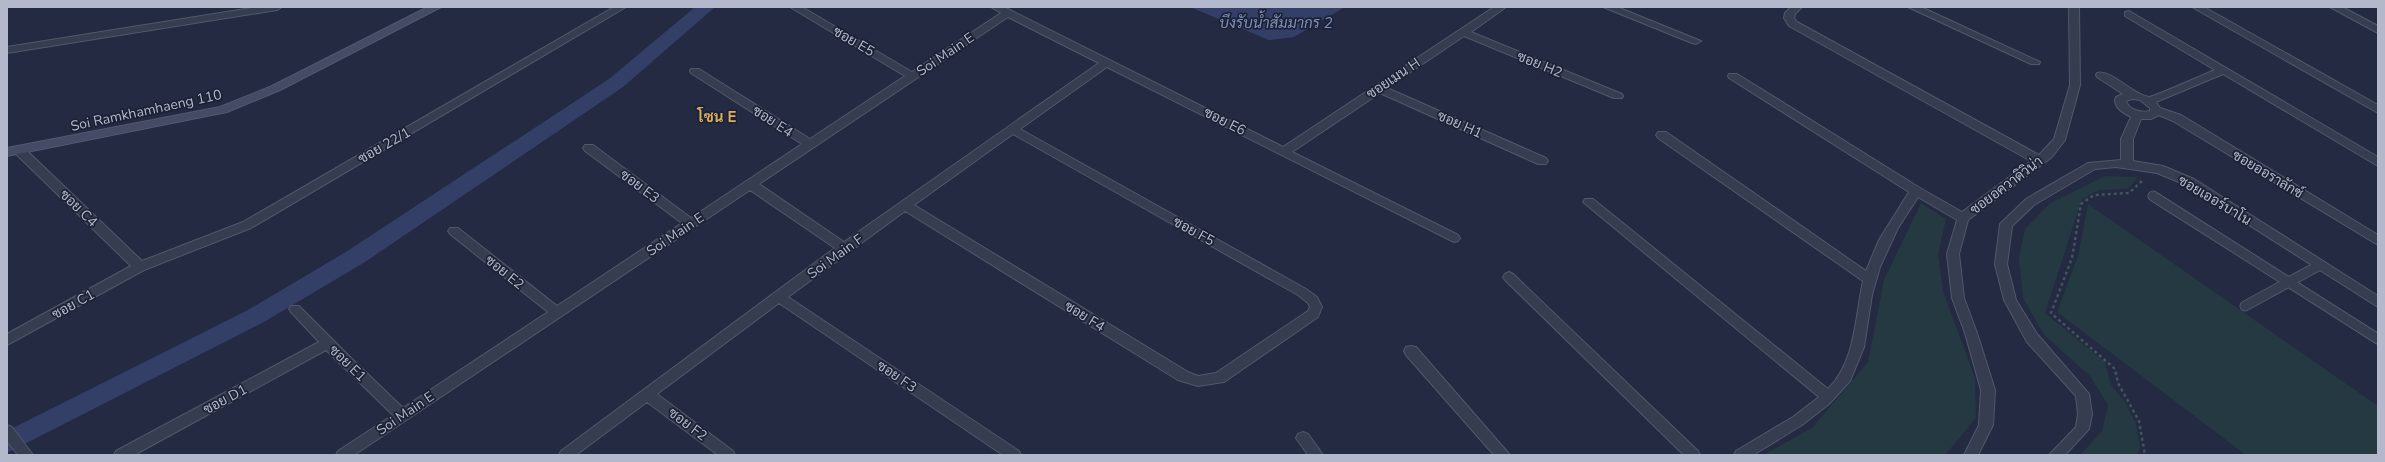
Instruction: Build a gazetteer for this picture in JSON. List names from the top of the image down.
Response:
{
  "streets": {
    "street": [
      "ซอย E5",
      "Soi Main E",
      "ซอย H2",
      "ซอยเมน H",
      "Soi Ramkhamhaeng 110",
      "ซอย E4",
      "ซอย E6",
      "ซอย H1",
      "ซอย 22/1",
      "ซอยออราลักซ์",
      "ซอยอควาดิวิน่า",
      "ซอย E3",
      "ซอยเออร์บาโน",
      "ซอย C4",
      "ซอย F5",
      "Soi Main F",
      "ซอย E2",
      "ซอย C1",
      "ซอย F4",
      "ซอย E1",
      "ซอย F3",
      "ซอย D1",
      "ซอย F2"
    ]
  },
  "crossings": [
    ["ซอย E5", "Soi Main E"],
    ["Soi Main E", "ซอย E4"],
    ["Soi Main E", "ซอย E6"],
    ["Soi Main E", "ซอย E3"],
    ["Soi Main E", "ซอย E2"],
    ["Soi Main E", "ซอย E1"],
    ["ซอย H2", "ซอยเมน H"],
    ["ซอยเมน H", "ซอย E6"],
    ["ซอยเมน H", "ซอย H1"],
    ["Soi Ramkhamhaeng 110", "ซอย C4"],
    ["ซอย E6", "Soi Main F"],
    ["ซอย 22/1", "ซอย C4"],
    ["ซอย 22/1", "ซอย C1"],
    ["ซอย C4", "ซอย C1"],
    ["ซอย F5", "Soi Main F"],
    ["ซอย F5", "ซอย F4"],
    ["Soi Main F", "ซอย F4"],
    ["Soi Main F", "ซอย F3"],
    ["Soi Main F", "ซอย F2"],
    ["ซอย E1", "ซอย D1"]
  ],
  "districts": ["โซน E"],
  "water": ["บึงรับน้ำสัมมากร 2"]
}
